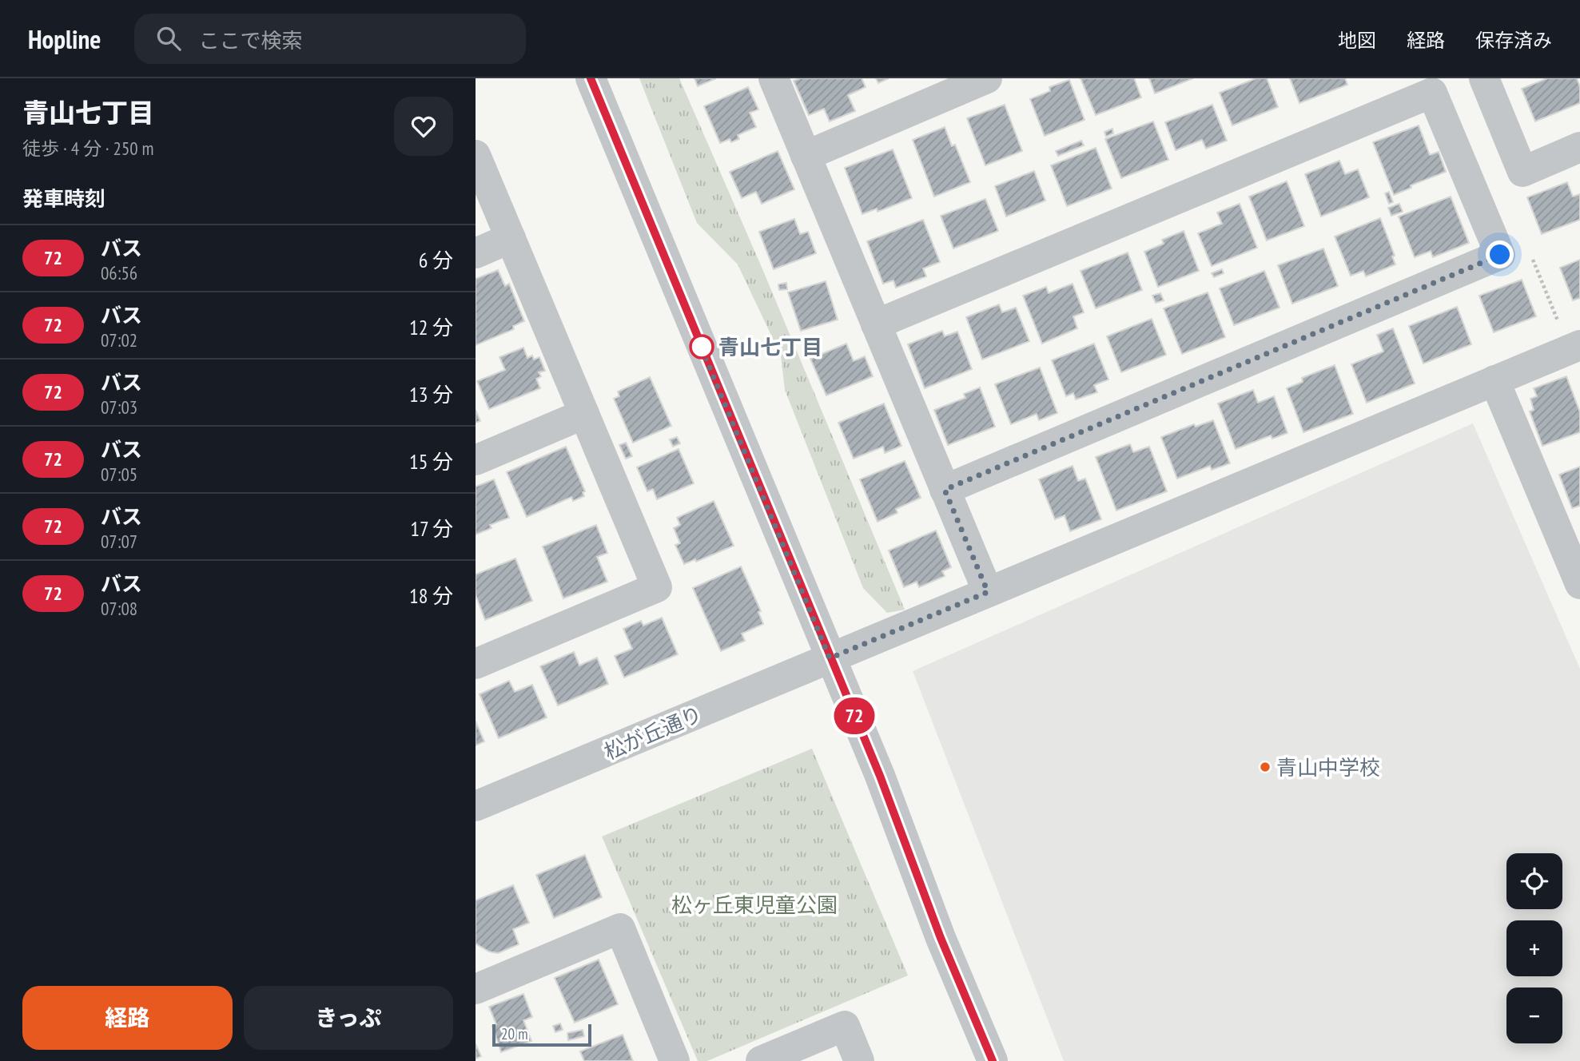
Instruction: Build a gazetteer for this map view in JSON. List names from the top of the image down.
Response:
{
  "streets": {
    "street": ["松が丘通り"]
  },
  "parks": ["松ヶ丘東児童公園"],
  "places": ["青山七丁目", "青山中学校"],
  "lines": ["bus line 72"],
  "scale_bar": "20 m",
  "page": {
    "header": "Hopline",
    "search": "ここで検索",
    "nav": ["地図", "経路", "保存済み"],
    "heading": [
      ["青山七丁目", "徒歩 · 4 分 · 250 m"],
      "発車時刻"
    ],
    "on_map": "72",
    "list": [
      {
        "mark": "72",
        "name": "バス",
        "note": "06:56",
        "value": "6 分"
      },
      {
        "mark": "72",
        "name": "バス",
        "note": "07:02",
        "value": "12 分"
      },
      {
        "mark": "72",
        "name": "バス",
        "note": "07:03",
        "value": "13 分"
      },
      {
        "mark": "72",
        "name": "バス",
        "note": "07:05",
        "value": "15 分"
      },
      {
        "mark": "72",
        "name": "バス",
        "note": "07:07",
        "value": "17 分"
      },
      {
        "mark": "72",
        "name": "バス",
        "note": "07:08",
        "value": "18 分"
      }
    ],
    "map_buttons": ["+", "−"],
    "buttons": ["経路", "きっぷ"],
    "scale": "20 m"
  }
}
